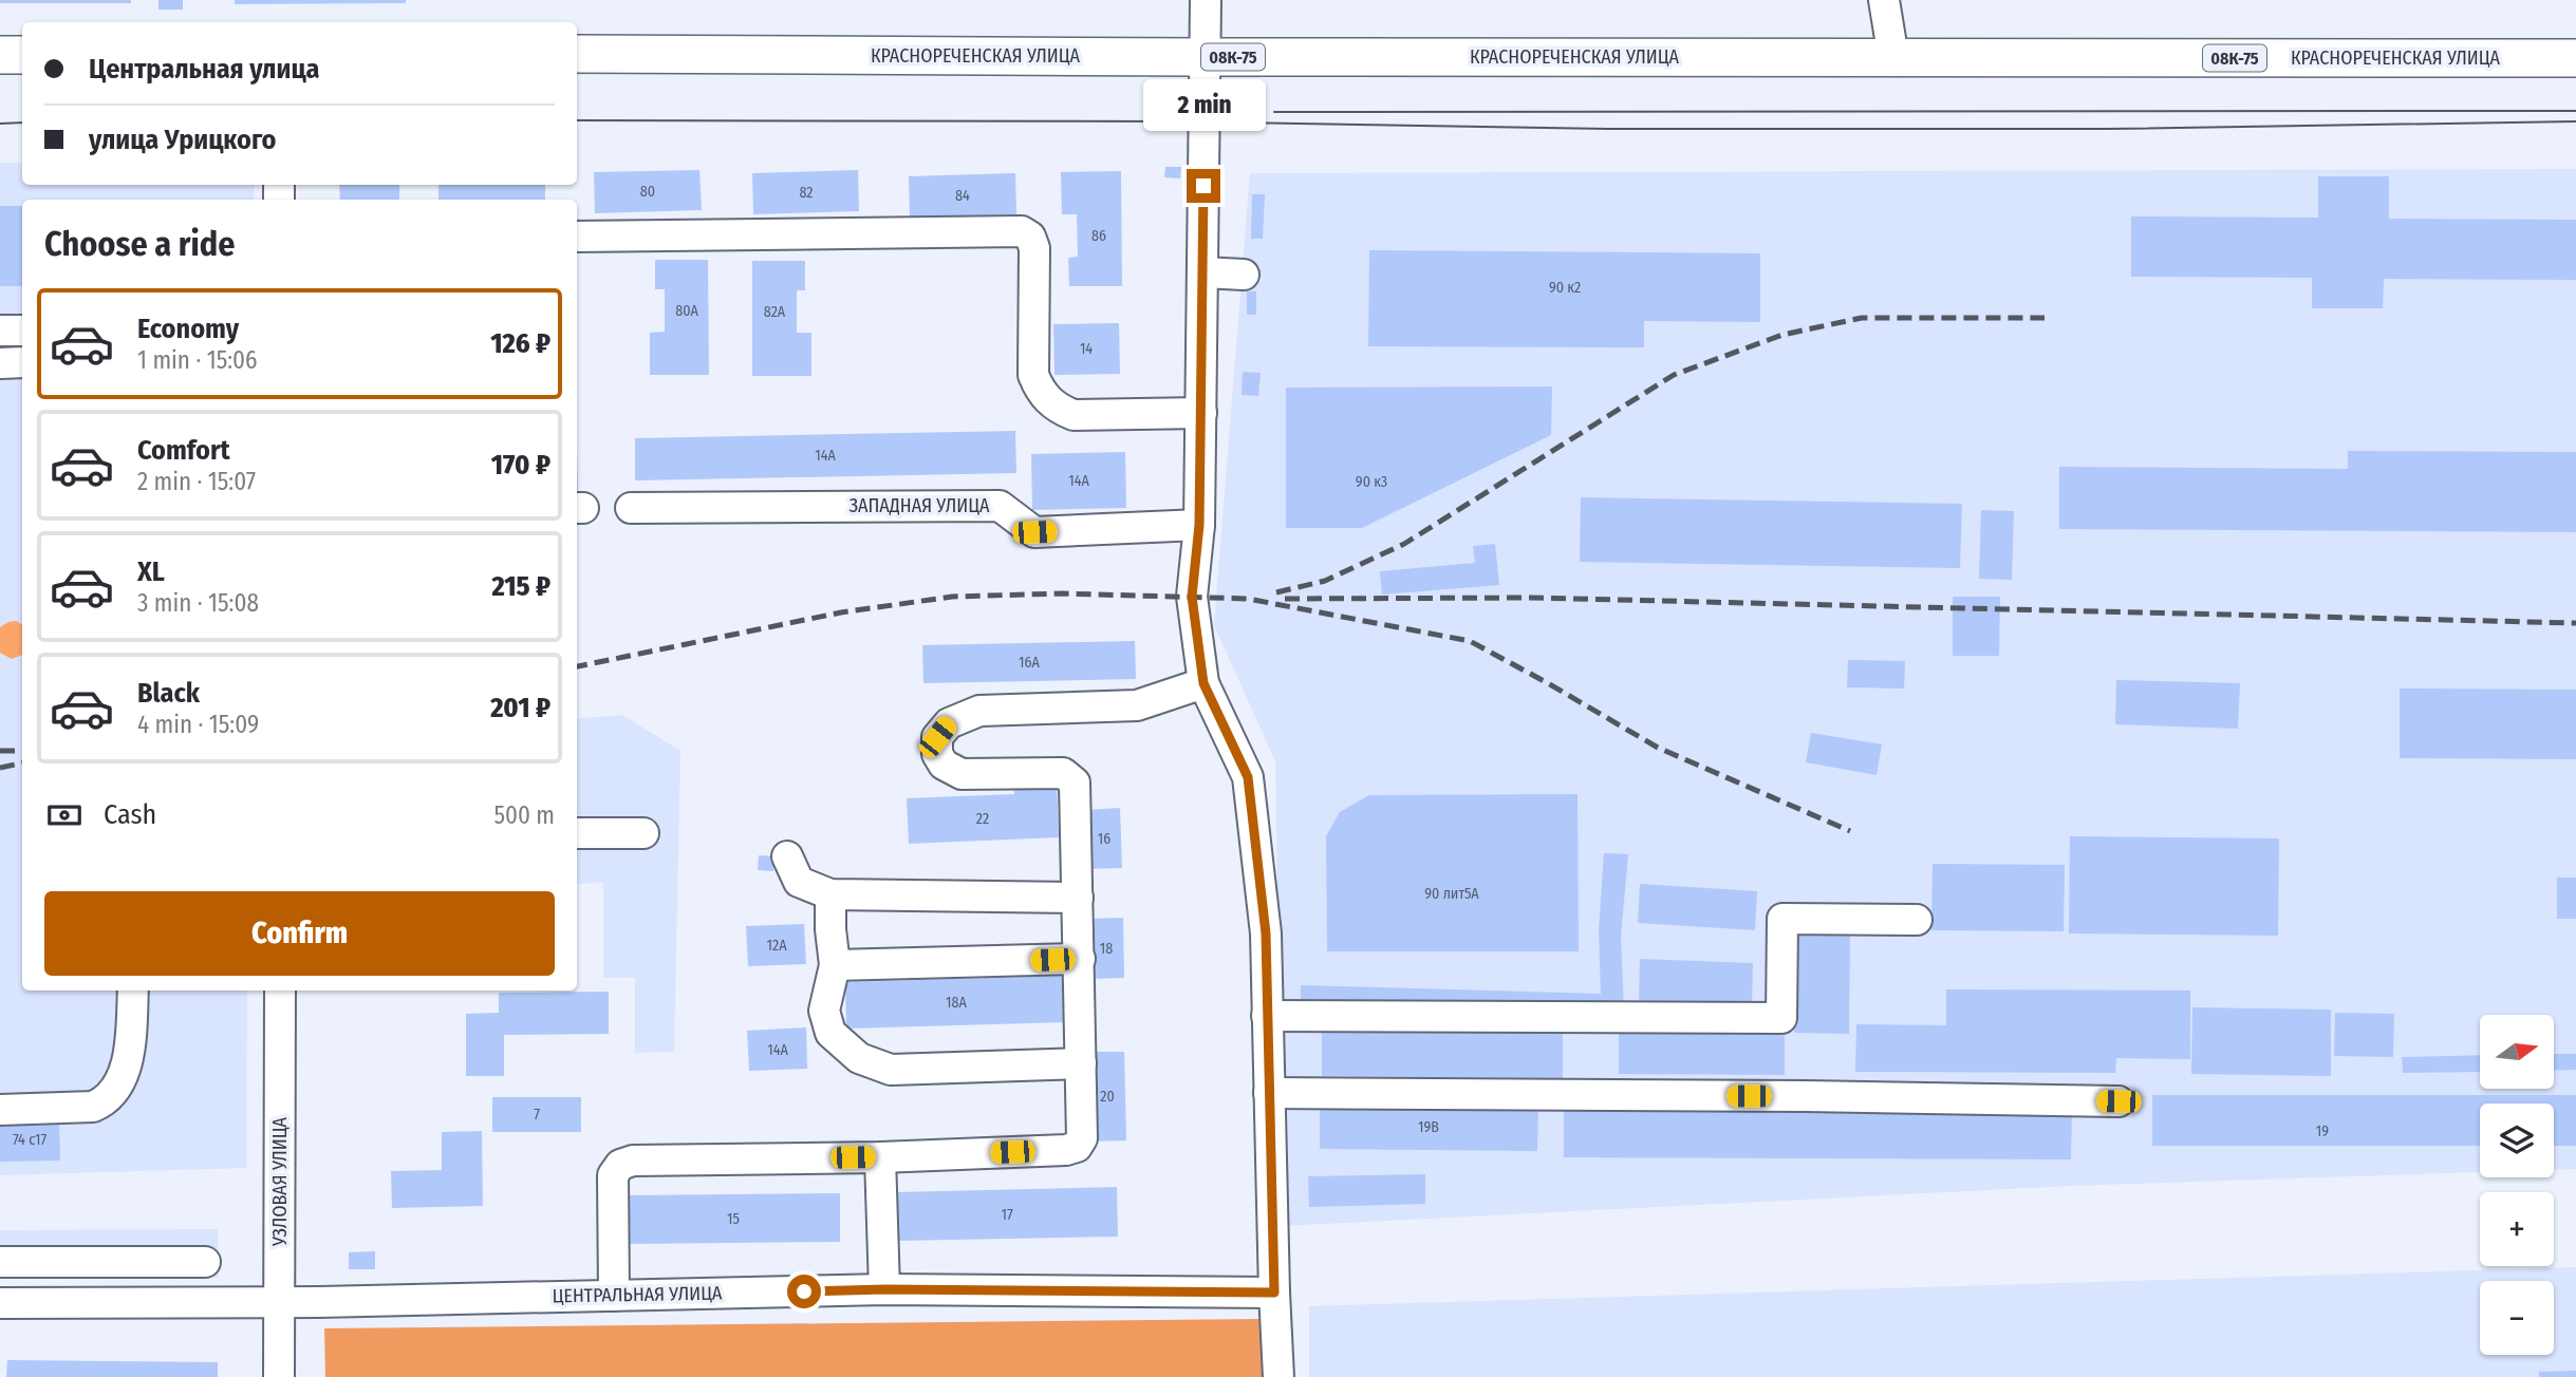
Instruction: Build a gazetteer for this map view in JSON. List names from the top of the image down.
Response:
{
  "streets": {
    "main road": ["КРАСНОРЕЧЕНСКАЯ УЛИЦА", "08К-75"],
    "street": ["ЗАПАДНАЯ УЛИЦА", "УЗЛОВАЯ УЛИЦА", "ЦЕНТРАЛЬНАЯ УЛИЦА"]
  },
  "crossings": [
    ["УЗЛОВАЯ УЛИЦА", "ЦЕНТРАЛЬНАЯ УЛИЦА"]
  ],
  "house_numbers": [
    "80",
    "82",
    "84",
    "86",
    "90 к2",
    "80А",
    "82А",
    "14",
    "14А",
    "14А",
    "90 к3",
    "16А",
    "22",
    "16",
    "90 лит5А",
    "12А",
    "18",
    "18А",
    "14А",
    "20",
    "7",
    "19В",
    "19",
    "74 с17",
    "17",
    "15"
  ],
  "north": "right",
  "page": {
    "banner": ["Центральная улица", "улица Урицкого"],
    "bubble": "2 min",
    "heading": "Choose a ride",
    "list": [
      {
        "name": "Economy",
        "note": "1 min · 15:06",
        "value": "126 ₽"
      },
      {
        "name": "Comfort",
        "note": "2 min · 15:07",
        "value": "170 ₽"
      },
      {
        "name": "XL",
        "note": "3 min · 15:08",
        "value": "215 ₽"
      },
      {
        "name": "Black",
        "note": "4 min · 15:09",
        "value": "201 ₽"
      }
    ],
    "pay": ["Cash", "500 m"],
    "buttons": "Confirm",
    "map_buttons": ["+", "−"]
  }
}
